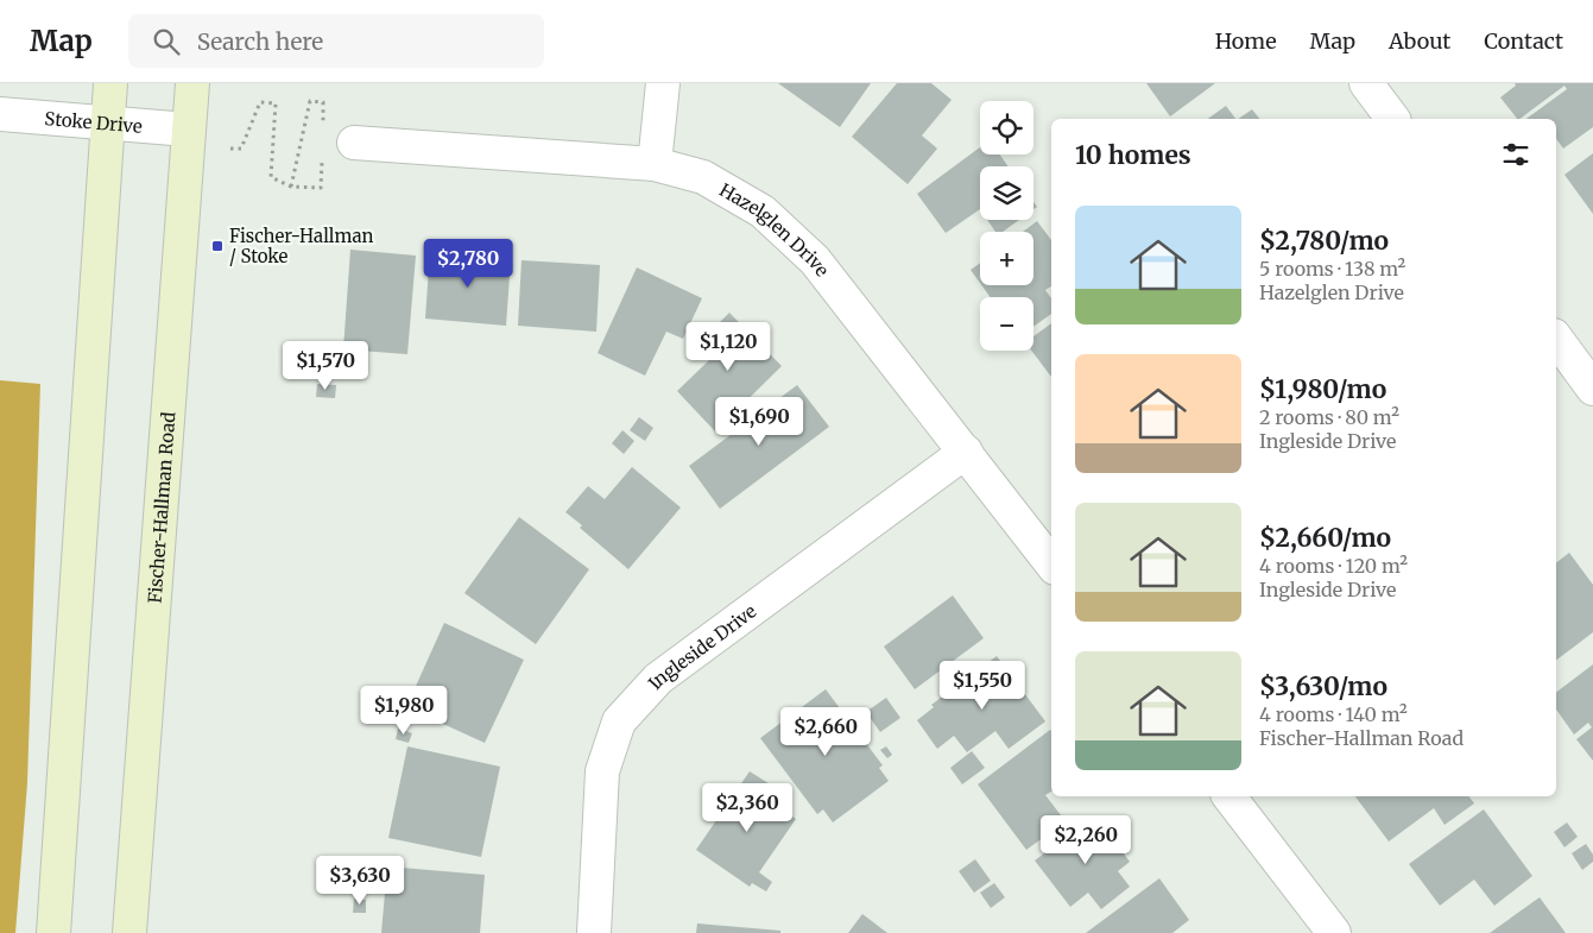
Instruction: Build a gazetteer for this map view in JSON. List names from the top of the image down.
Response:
{
  "streets": {
    "main road": ["Fischer-Hallman Road"],
    "street": ["Stoke Drive", "Hazelglen Drive", "Ingleside Drive"]
  },
  "crossings": [
    ["Stoke Drive", "Fischer-Hallman Road"],
    ["Hazelglen Drive", "Ingleside Drive"]
  ],
  "places": {
    "transit": ["Fischer-Hallman / Stoke"]
  },
  "page": {
    "header": "Map",
    "search": "Search here",
    "nav": [
      "Home",
      "Map",
      "About",
      "Contact"
    ],
    "map_buttons": ["+", "−"],
    "heading": "10 homes",
    "list": [
      {
        "name": "$2,780/mo",
        "note": "5 rooms · 138 m² · Hazelglen Drive"
      },
      {
        "name": "$1,980/mo",
        "note": "2 rooms · 80 m² · Ingleside Drive"
      },
      {
        "name": "$2,660/mo",
        "note": "4 rooms · 120 m² · Ingleside Drive"
      },
      {
        "name": "$3,630/mo",
        "note": "4 rooms · 140 m² · Fischer-Hallman Road"
      }
    ],
    "price": [
      "$2,780",
      "$1,120",
      "$1,570",
      "$1,690",
      "$1,550",
      "$1,980",
      "$2,660",
      "$2,360",
      "$2,260",
      "$3,630"
    ]
  }
}
